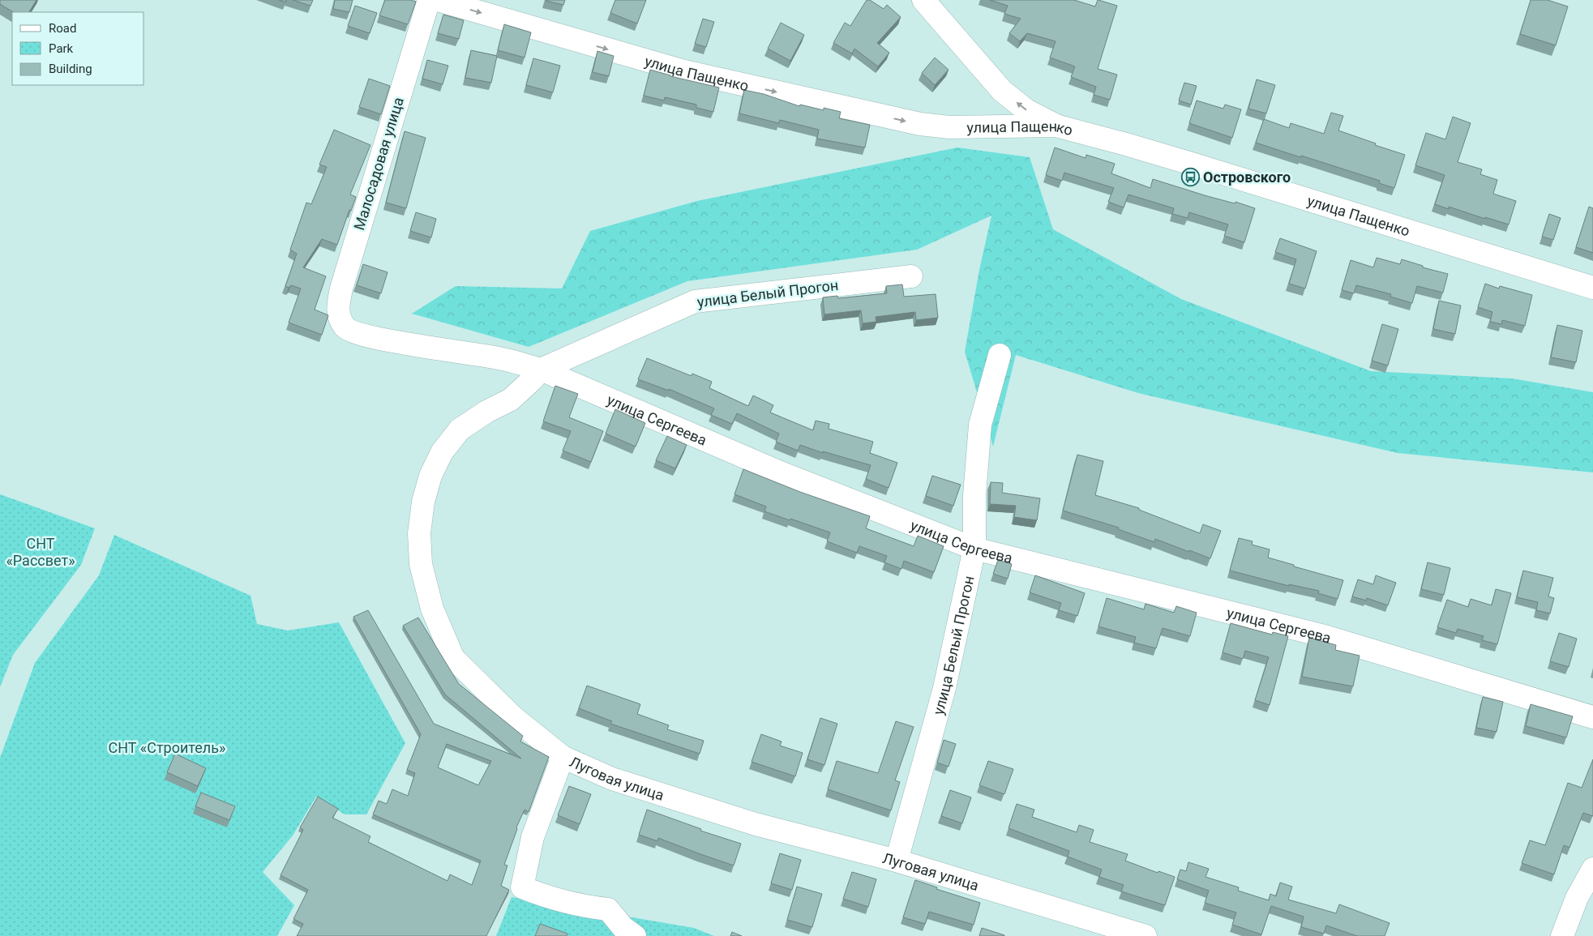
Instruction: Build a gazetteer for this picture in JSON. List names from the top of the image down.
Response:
{
  "streets": {
    "street": [
      "улица Пащенко",
      "Малосадовая улица",
      "улица Белый Прогон",
      "улица Сергеева",
      "Луговая улица"
    ]
  },
  "crossings": [
    ["Малосадовая улица", "улица Сергеева"],
    ["улица Белый Прогон", "улица Сергеева"],
    ["улица Белый Прогон", "Луговая улица"],
    ["улица Сергеева", "Луговая улица"]
  ],
  "one_way": ["улица Пащенко"],
  "parks": ["СНТ «Рассвет»", "СНТ «Строитель»"],
  "places": {
    "bus stop": ["Островского"]
  },
  "legend": ["Road", "Park", "Building"]
}
